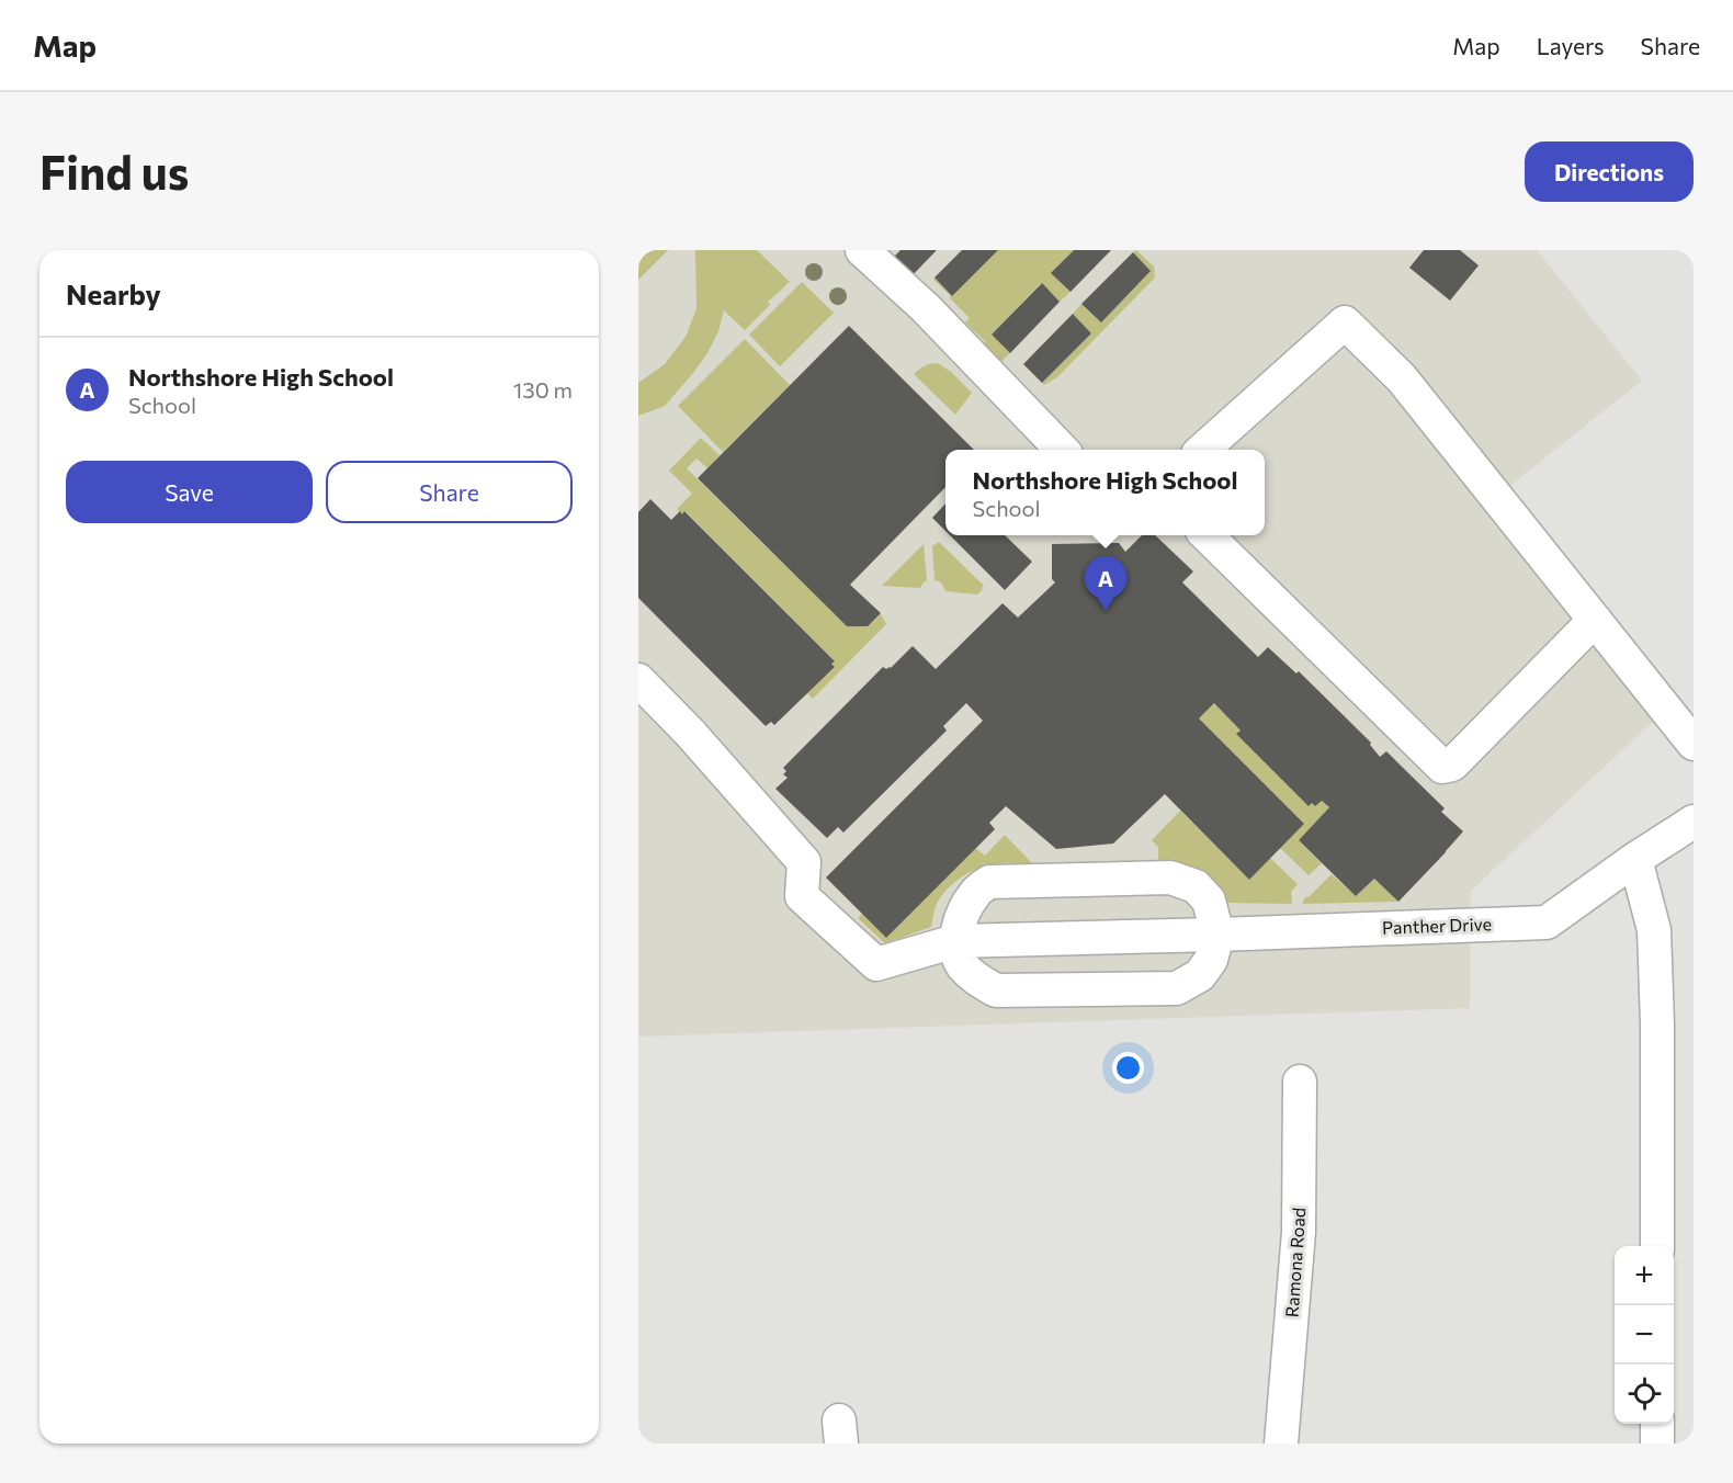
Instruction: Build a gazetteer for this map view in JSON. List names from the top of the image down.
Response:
{
  "streets": {
    "street": ["Panther Drive", "Ramona Road"]
  },
  "page": {
    "header": "Map",
    "nav": ["Map", "Layers", "Share"],
    "buttons": [
      "Directions",
      ["Save", "Share"]
    ],
    "title": "Find us",
    "heading": "Nearby",
    "list": [
      {
        "mark": "A",
        "name": "Northshore High School",
        "note": "School",
        "value": "130 m"
      }
    ],
    "popup": ["Northshore High School", "School"],
    "pins": "A",
    "map_buttons": ["+", "−"]
  }
}
